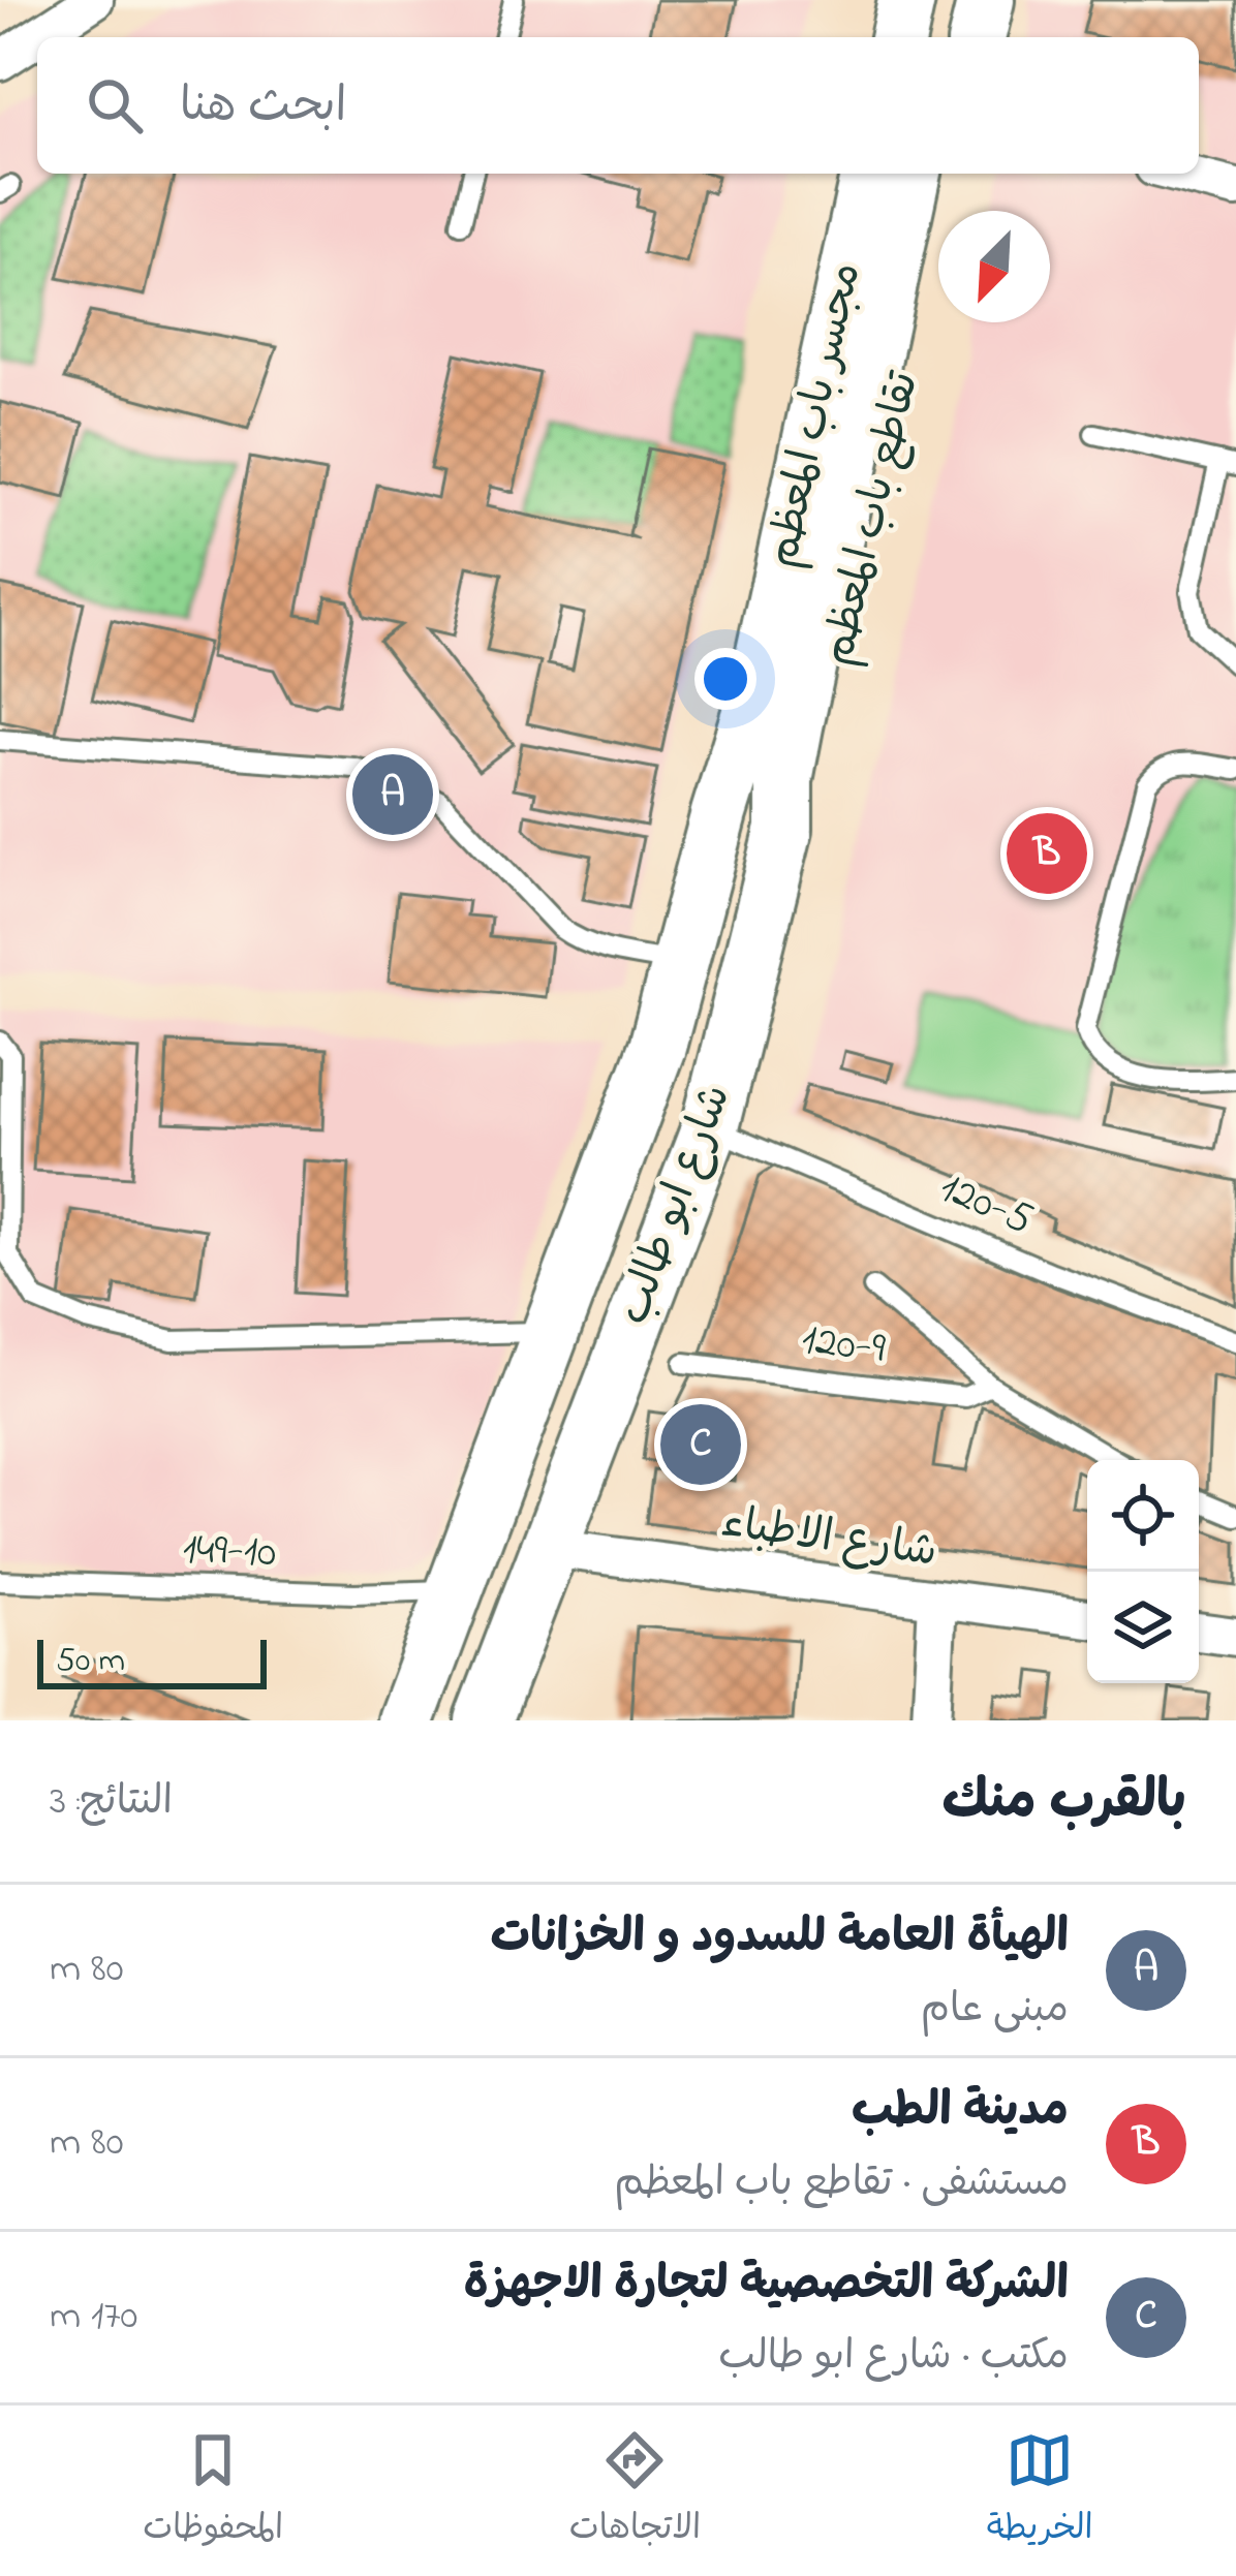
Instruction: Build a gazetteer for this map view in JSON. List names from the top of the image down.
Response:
{
  "streets": {
    "main road": ["مجسر باب المعظم", "تقاطع باب المعظم", "شارع ابو طالب"],
    "street": ["شارع الاطباء"],
    "lane": ["120-5", "120-9", "149-10"]
  },
  "crossings": [
    ["مجسر باب المعظم", "شارع ابو طالب"],
    ["تقاطع باب المعظم", "شارع ابو طالب"],
    ["شارع ابو طالب", "120-5"],
    ["شارع ابو طالب", "شارع الاطباء"],
    ["شارع ابو طالب", "149-10"]
  ],
  "scale_bar": "50 m",
  "north": "bottom left",
  "page": {
    "search": "ابحث هنا",
    "pins": ["A", "B", "C"],
    "scale": "50 m",
    "heading": ["بالقرب منك", "النتائج: 3"],
    "list": [
      {
        "mark": "A",
        "name": "الهيأة العامة للسدود و الخزانات",
        "note": "مبنى عام",
        "value": "80 m"
      },
      {
        "mark": "B",
        "name": "مدينة الطب",
        "note": "مستشفى · تقاطع باب المعظم",
        "value": "80 m"
      },
      {
        "mark": "C",
        "name": "الشركة التخصصية لتجارة الاجهزة",
        "note": "مكتب · شارع ابو طالب",
        "value": "170 m"
      }
    ],
    "nav": ["الخريطة", "الاتجاهات", "المحفوظات"]
  }
}
